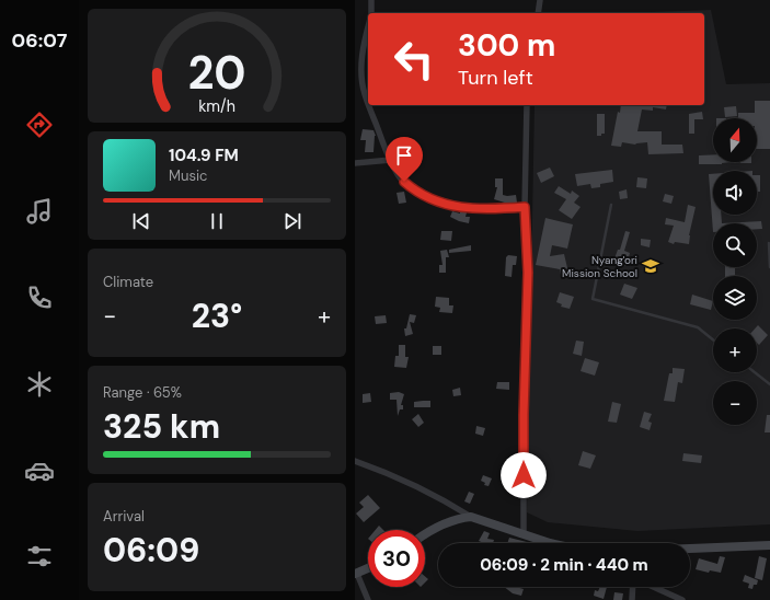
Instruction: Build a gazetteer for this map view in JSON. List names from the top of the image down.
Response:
{
  "places": {
    "school or university": ["Nyang'ori Mission School"]
  },
  "north": "top",
  "page": {
    "tabs": "06:07",
    "turn": ["300 m", "Turn left"],
    "map_buttons": ["+", "−"],
    "song": ["104.9 FM", "Music"],
    "tile": [
      "Climate",
      ["Range · 65%", "325 km"],
      ["Arrival", "06:09"]
    ],
    "heat": ["−", "23°", "+"],
    "limit": "30",
    "trip": "06:09 · 2 min · 440 m",
    "gauge": ["20", "km/h"]
  }
}
